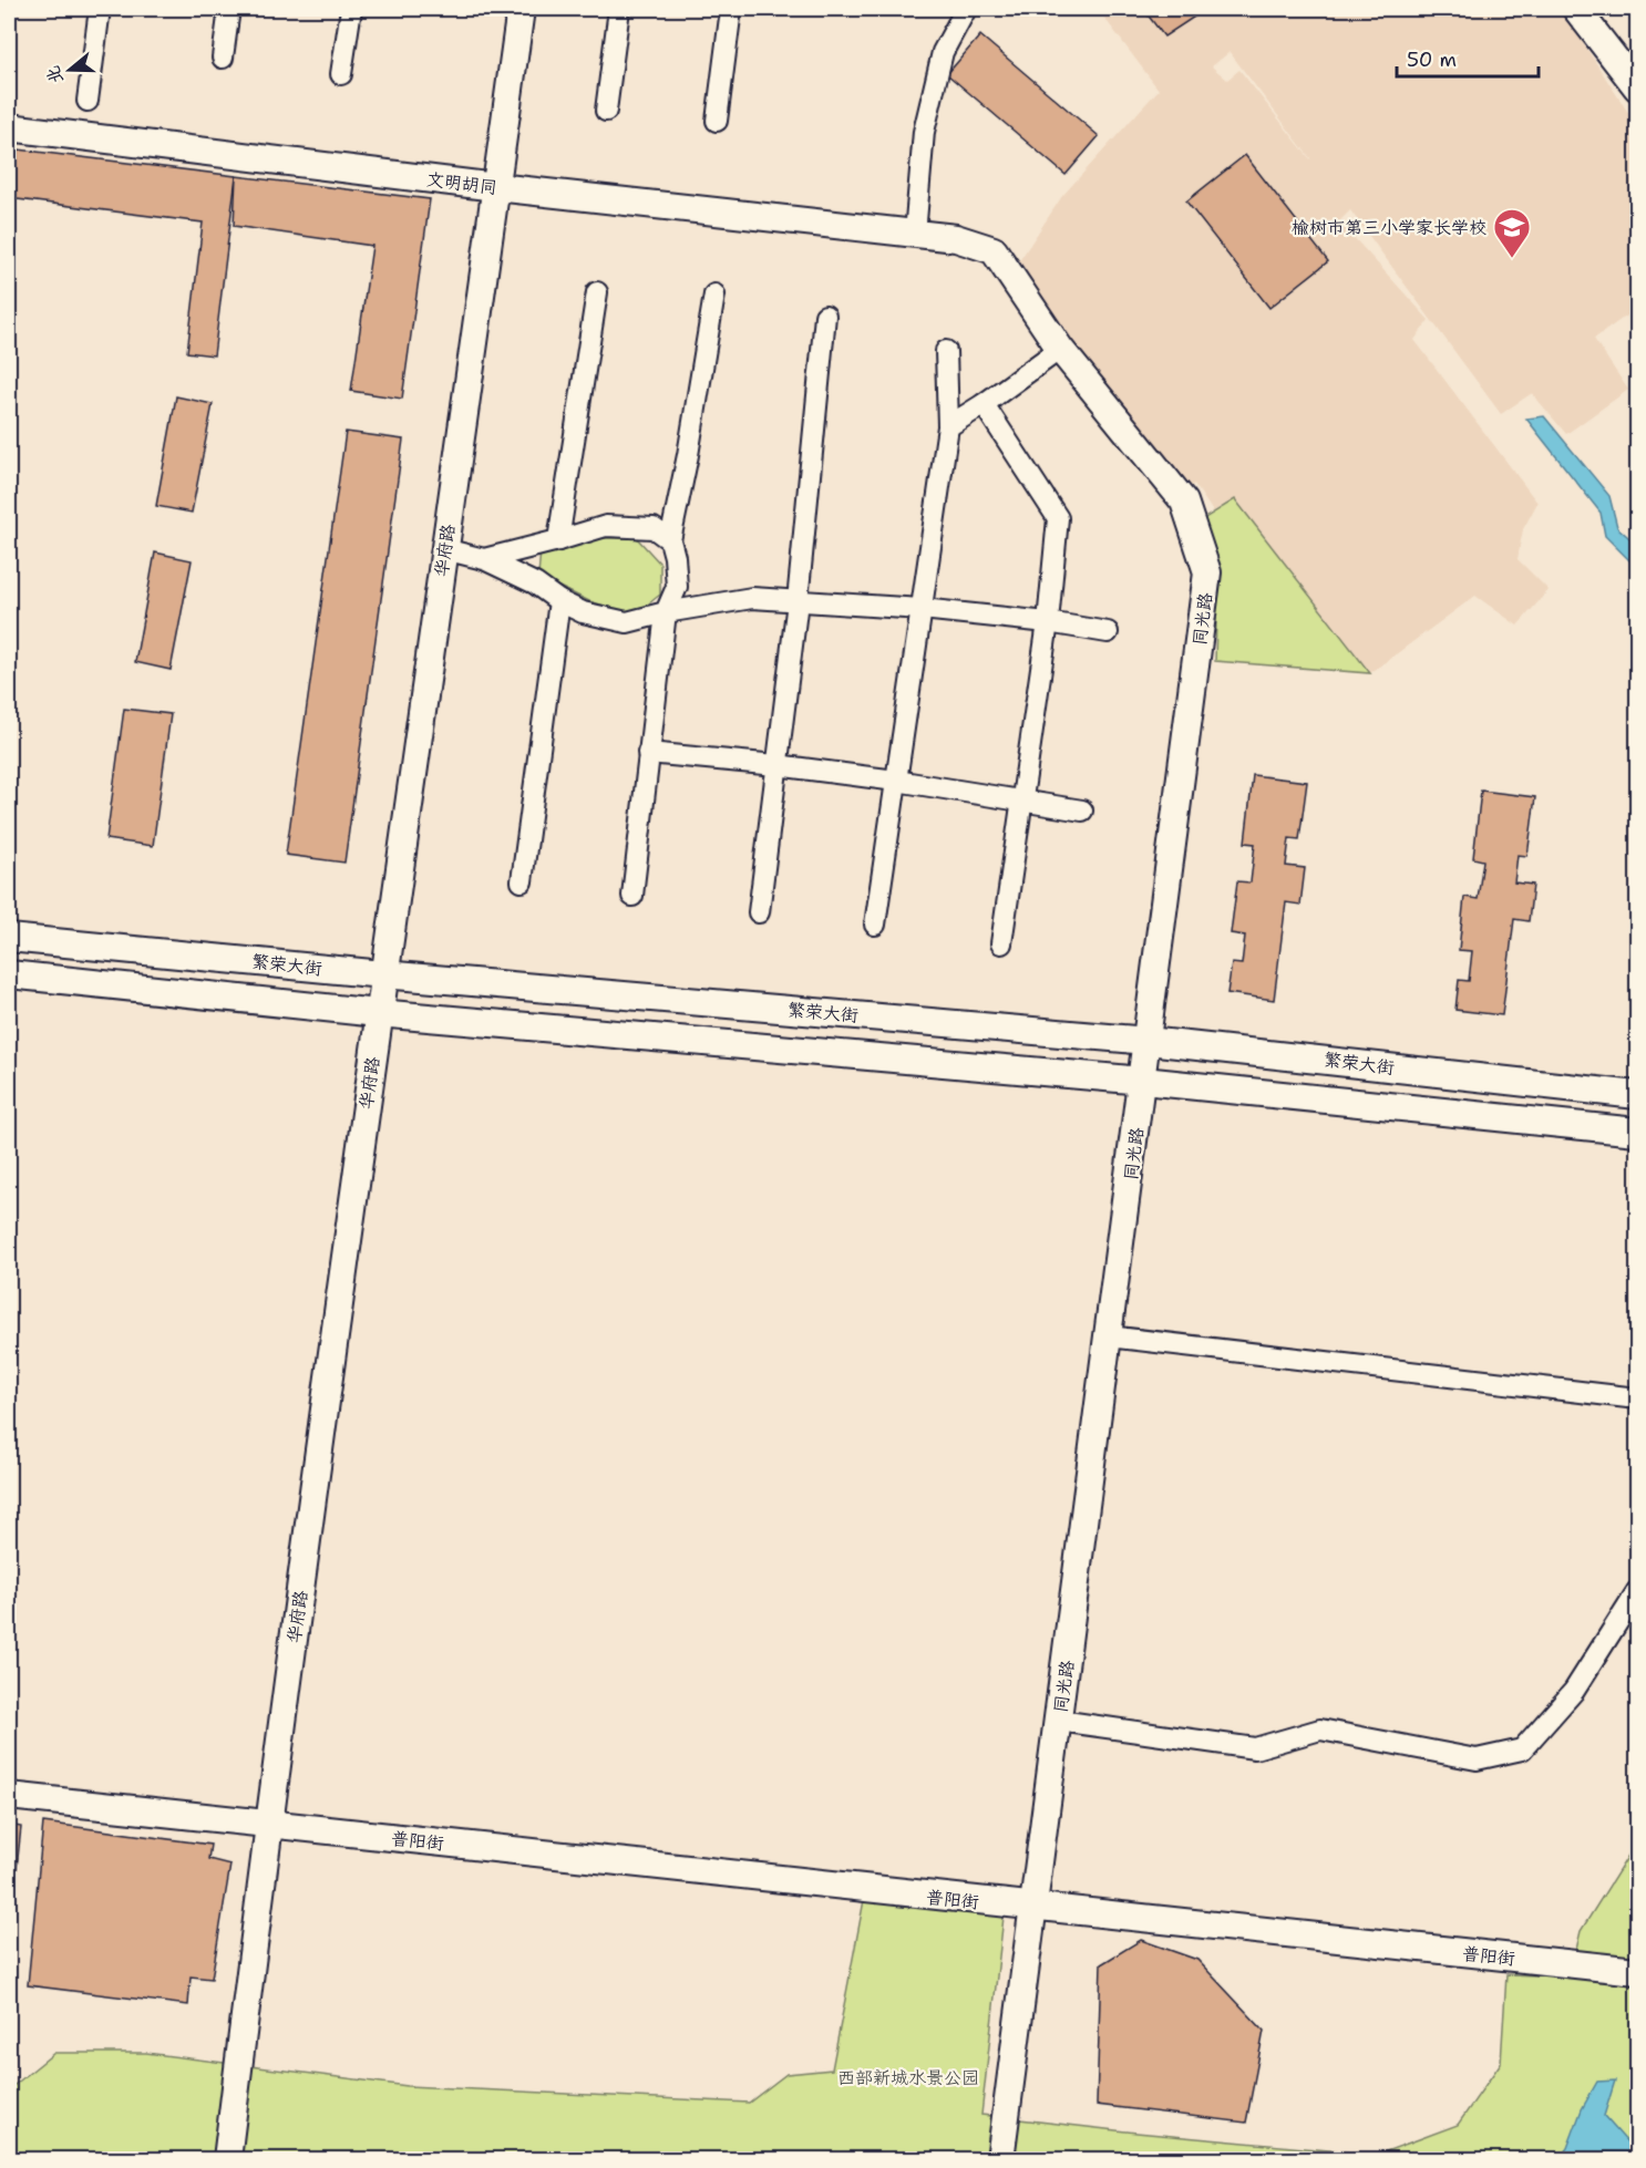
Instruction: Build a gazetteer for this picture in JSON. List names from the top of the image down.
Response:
{
  "streets": {
    "street": [
      "文明胡同",
      "华府路",
      "同光路",
      "繁荣大街",
      "普阳街"
    ]
  },
  "crossings": [
    ["文明胡同", "华府路"],
    ["文明胡同", "同光路"],
    ["华府路", "繁荣大街"],
    ["华府路", "普阳街"],
    ["同光路", "繁荣大街"],
    ["同光路", "普阳街"]
  ],
  "parks": ["西部新城水景公园"],
  "places": {
    "school or university": ["榆树市第三小学家长学校"]
  },
  "scale_bar": "50 m",
  "north": "left"
}
